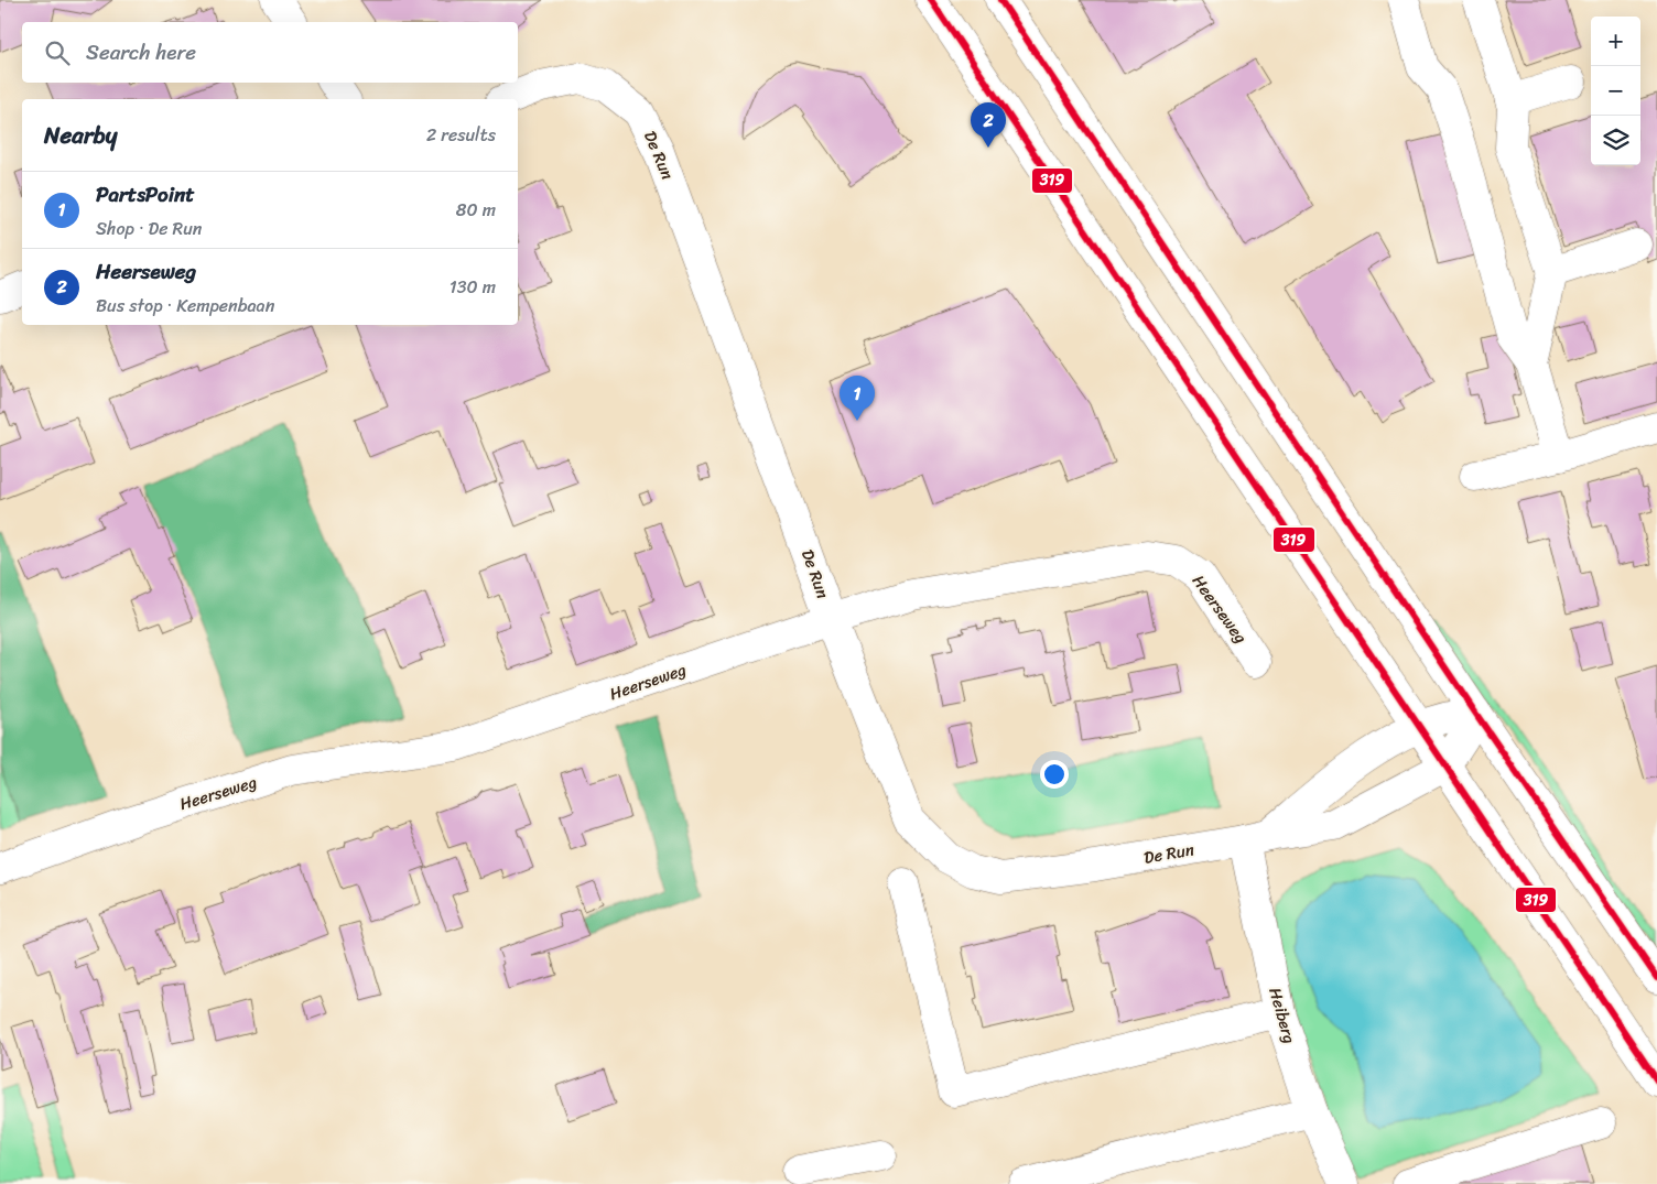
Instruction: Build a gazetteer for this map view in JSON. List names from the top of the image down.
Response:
{
  "streets": {
    "street": ["De Run", "Heerseweg", "Heiberg"]
  },
  "crossings": [
    ["De Run", "Heerseweg"],
    ["De Run", "Heiberg"]
  ],
  "lines": ["transit line 319"],
  "page": {
    "map_buttons": ["+", "−"],
    "search": "Search here",
    "heading": ["Nearby", "2 results"],
    "pins": ["2", "1"],
    "list": [
      {
        "mark": "1",
        "name": "PartsPoint",
        "note": "Shop · De Run",
        "value": "80 m"
      },
      {
        "mark": "2",
        "name": "Heerseweg",
        "note": "Bus stop · Kempenbaan",
        "value": "130 m"
      }
    ]
  }
}
